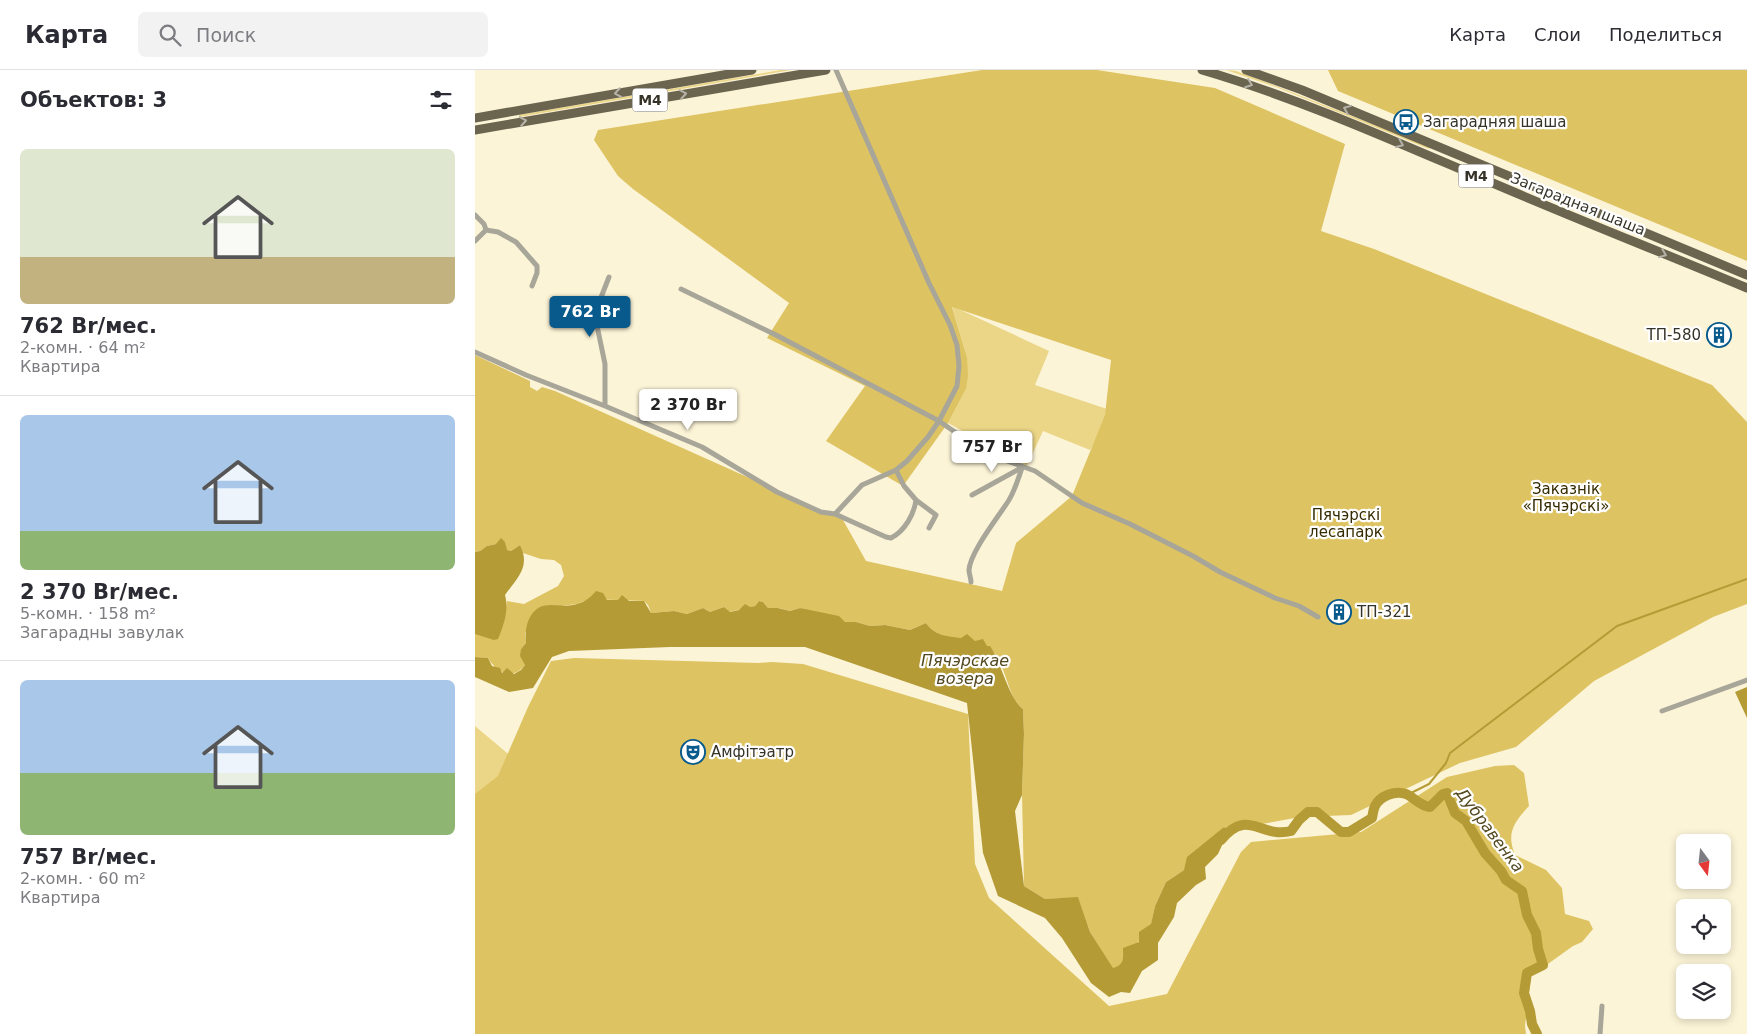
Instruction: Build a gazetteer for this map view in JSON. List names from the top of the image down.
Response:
{
  "streets": {
    "main road": ["М4", "Загарадная шаша"]
  },
  "water": ["Пячэрскае возера", "Дубравенка"],
  "parks": ["Заказнік «Пячэрскі»", "Пячэрскі лесапарк"],
  "places": {
    "bus stop": ["Загарадняя шаша"],
    "building": ["ТП-580", "ТП-321"],
    "theatre": ["Амфітэатр"]
  },
  "north": "bottom",
  "page": {
    "header": "Карта",
    "search": "Поиск",
    "nav": ["Карта", "Слои", "Поделиться"],
    "heading": "Объектов: 3",
    "list": [
      {
        "name": "762 Br/мес.",
        "note": "2-комн. · 64 m² · Квартира"
      },
      {
        "name": "2 370 Br/мес.",
        "note": "5-комн. · 158 m² · Загарадны завулак"
      },
      {
        "name": "757 Br/мес.",
        "note": "2-комн. · 60 m² · Квартира"
      }
    ],
    "price": ["762 Br", "2 370 Br", "757 Br"]
  }
}
